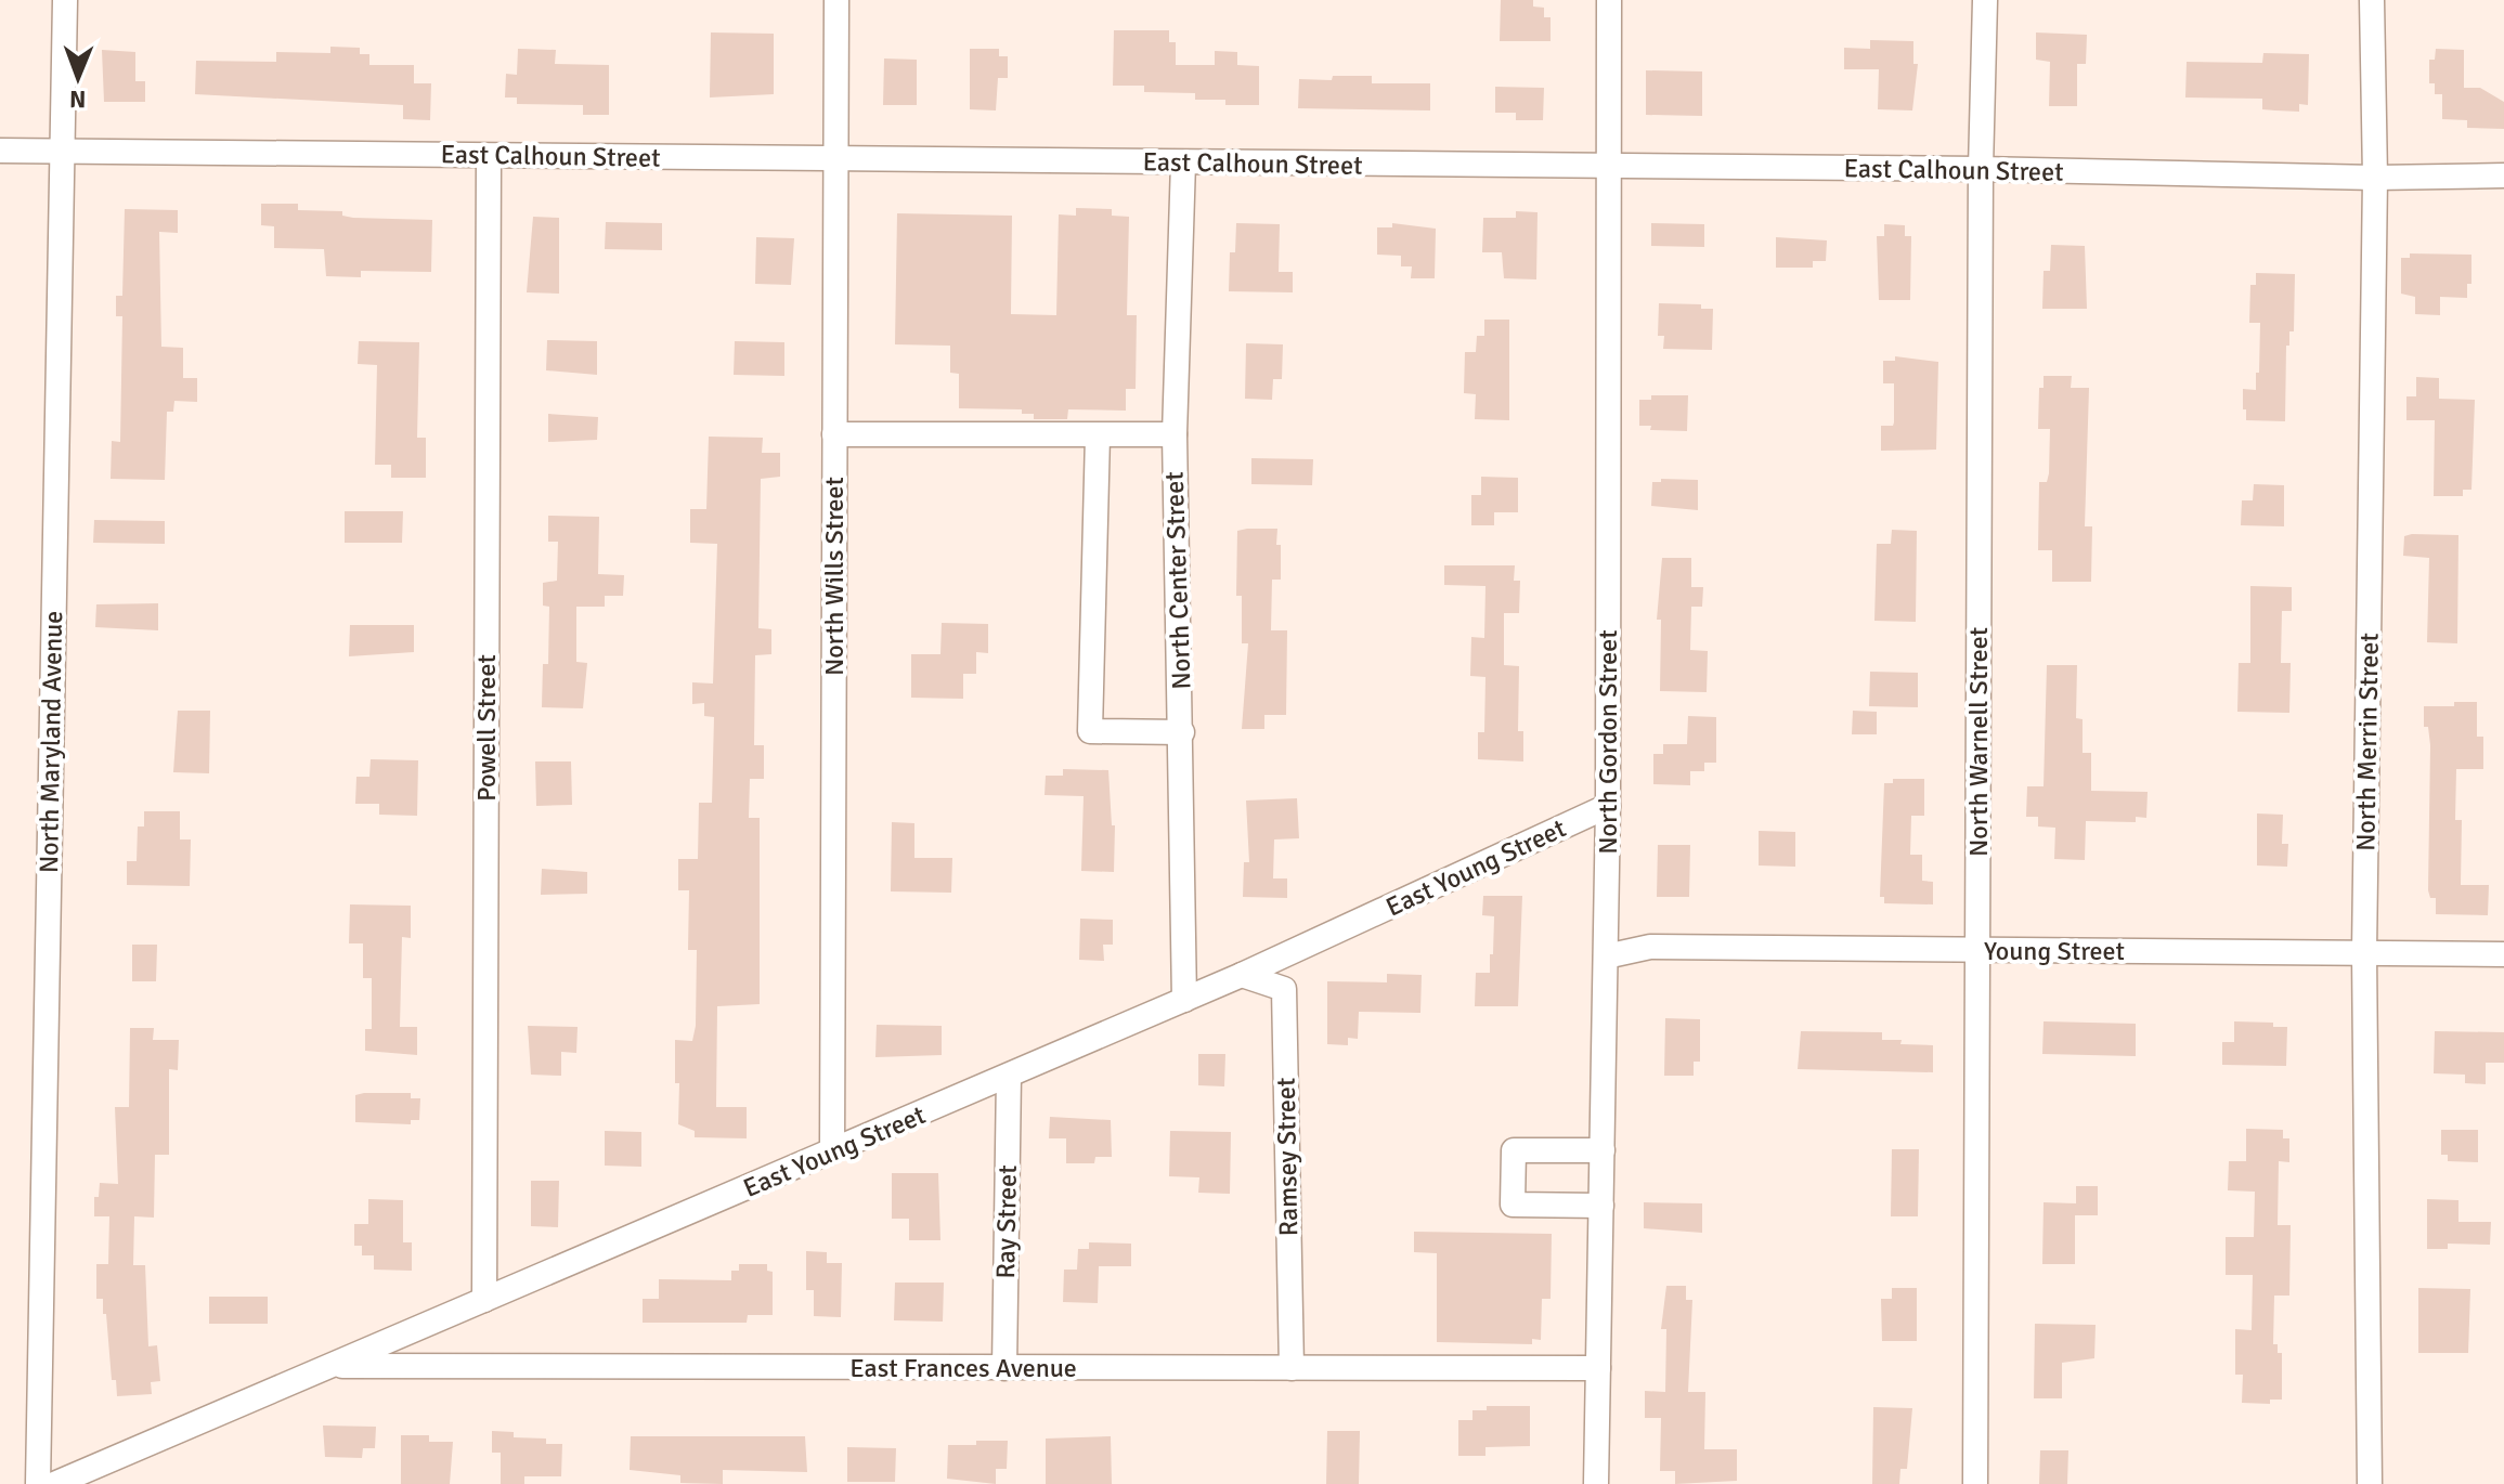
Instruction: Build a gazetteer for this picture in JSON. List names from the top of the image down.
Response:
{
  "streets": {
    "street": [
      "East Calhoun Street",
      "North Wills Street",
      "North Center Street",
      "Powell Street",
      "North Maryland Avenue",
      "North Gordon Street",
      "North Warnell Street",
      "North Merrin Street",
      "East Young Street",
      "Young Street",
      "Ramsey Street",
      "Ray Street",
      "East Frances Avenue"
    ]
  },
  "crossings": [
    ["East Calhoun Street", "North Wills Street"],
    ["East Calhoun Street", "North Center Street"],
    ["East Calhoun Street", "Powell Street"],
    ["East Calhoun Street", "North Maryland Avenue"],
    ["East Calhoun Street", "North Gordon Street"],
    ["East Calhoun Street", "North Warnell Street"],
    ["East Calhoun Street", "North Merrin Street"],
    ["North Wills Street", "East Young Street"],
    ["North Center Street", "East Young Street"],
    ["Powell Street", "East Young Street"],
    ["North Gordon Street", "East Young Street"],
    ["North Gordon Street", "Young Street"],
    ["North Gordon Street", "East Frances Avenue"],
    ["North Warnell Street", "Young Street"],
    ["North Merrin Street", "Young Street"],
    ["East Young Street", "Ramsey Street"],
    ["East Young Street", "Ray Street"],
    ["East Young Street", "East Frances Avenue"],
    ["Ramsey Street", "East Frances Avenue"],
    ["Ray Street", "East Frances Avenue"]
  ],
  "north": "bottom"
}
